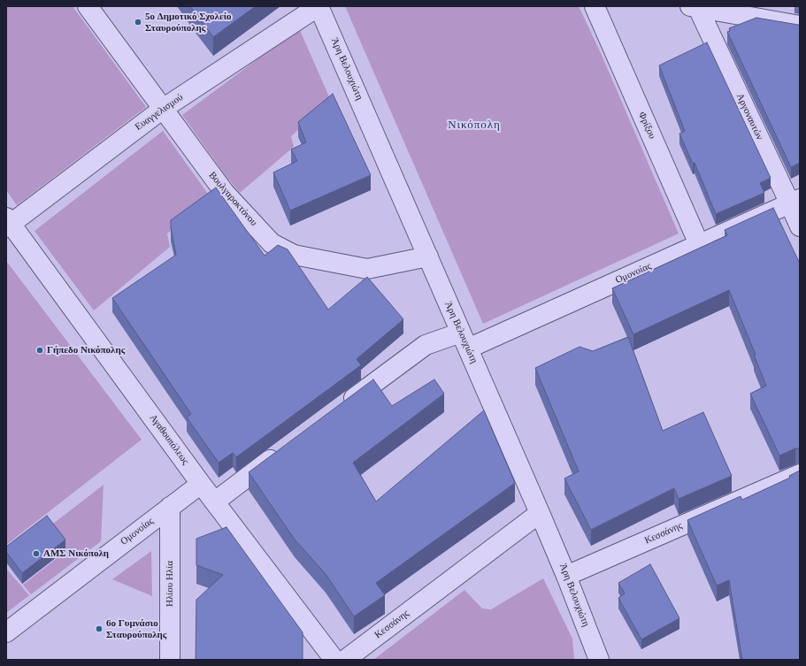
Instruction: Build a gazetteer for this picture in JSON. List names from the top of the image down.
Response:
{
  "streets": {
    "street": [
      "Άρη Βελουχιώτη",
      "Ευαγγελισμού",
      "Αργοναυτών",
      "Φρίξου",
      "Βουλγαροκτόνου",
      "Ομονοίας",
      "Αγαθουπόλεως",
      "Κεσσάνης",
      "Ηλίου Ηλία"
    ]
  },
  "crossings": [
    ["Άρη Βελουχιώτη", "Ευαγγελισμού"],
    ["Άρη Βελουχιώτη", "Βουλγαροκτόνου"],
    ["Άρη Βελουχιώτη", "Ομονοίας"],
    ["Άρη Βελουχιώτη", "Κεσσάνης"],
    ["Ευαγγελισμού", "Βουλγαροκτόνου"],
    ["Ευαγγελισμού", "Αγαθουπόλεως"],
    ["Αργοναυτών", "Ομονοίας"],
    ["Φρίξου", "Ομονοίας"],
    ["Ομονοίας", "Αγαθουπόλεως"],
    ["Ομονοίας", "Ηλίου Ηλία"]
  ],
  "districts": ["Νικόπολη"],
  "places": [
    "5ο Δημοτικό Σχολείο Σταυρούπολης",
    "Γήπεδο Νικόπολης",
    "ΑΜΣ Νικόπολη",
    "6ο Γυμνάσιο Σταυρούπολης"
  ]
}
